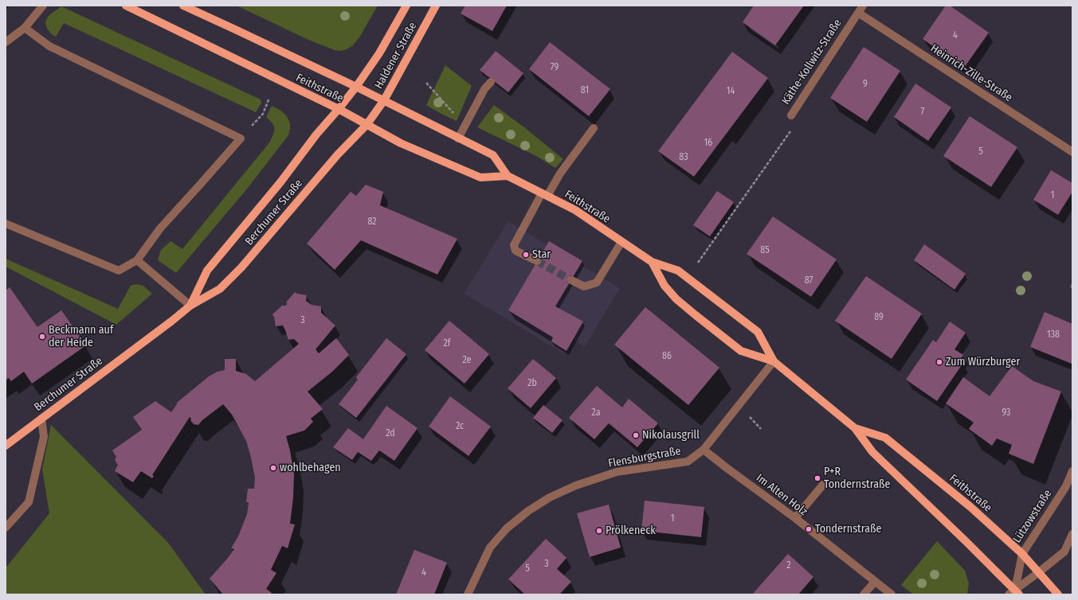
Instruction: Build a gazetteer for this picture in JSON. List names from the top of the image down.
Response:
{
  "streets": {
    "main road": ["Haldener Straße", "Feithstraße", "Berchumer Straße"],
    "street": [
      "Käthe-Kollwitz-Straße",
      "Heinrich-Zille-Straße",
      "Flensburgstraße",
      "Im Alten Holz",
      "Lützowstraße"
    ]
  },
  "crossings": [
    ["Haldener Straße", "Feithstraße"],
    ["Haldener Straße", "Berchumer Straße"],
    ["Käthe-Kollwitz-Straße", "Heinrich-Zille-Straße"],
    ["Feithstraße", "Berchumer Straße"],
    ["Feithstraße", "Flensburgstraße"],
    ["Feithstraße", "Lützowstraße"],
    ["Flensburgstraße", "Im Alten Holz"]
  ],
  "places": [
    "Star",
    "Beckmann auf der Heide",
    "Zum Würzburger",
    "Nikolausgrill",
    "wohlbehagen",
    "P+R Tondernstraße",
    "Tondernstraße",
    "Prölkeneck"
  ],
  "house_numbers": [
    "4",
    "79",
    "9",
    "81",
    "14",
    "7",
    "16",
    "5",
    "83",
    "1",
    "82",
    "85",
    "87",
    "89",
    "3",
    "138",
    "2f",
    "86",
    "2e",
    "2b",
    "2a",
    "93",
    "2c",
    "2d",
    "1",
    "3",
    "2",
    "5",
    "4"
  ]
}
